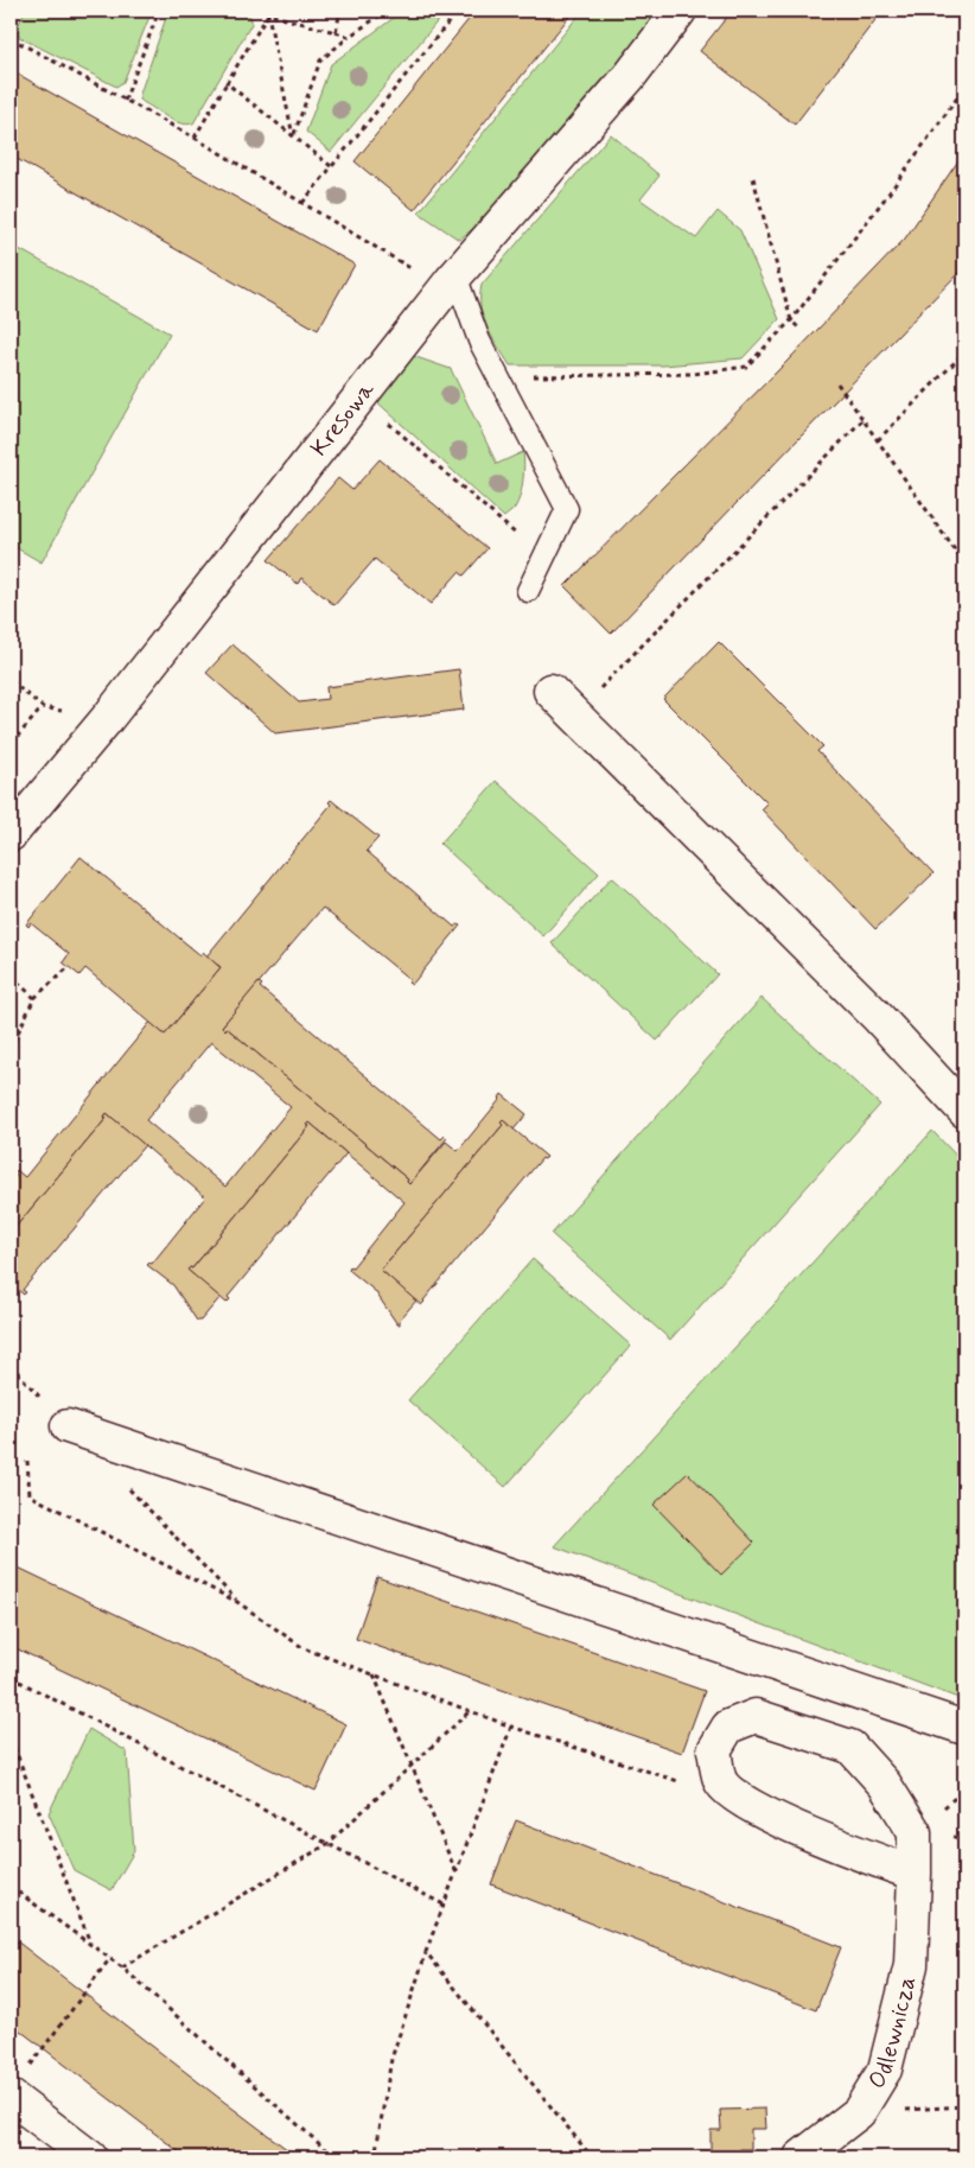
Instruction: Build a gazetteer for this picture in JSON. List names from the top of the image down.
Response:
{
  "streets": {
    "street": ["Kresowa", "Odlewnicza"]
  }
}
